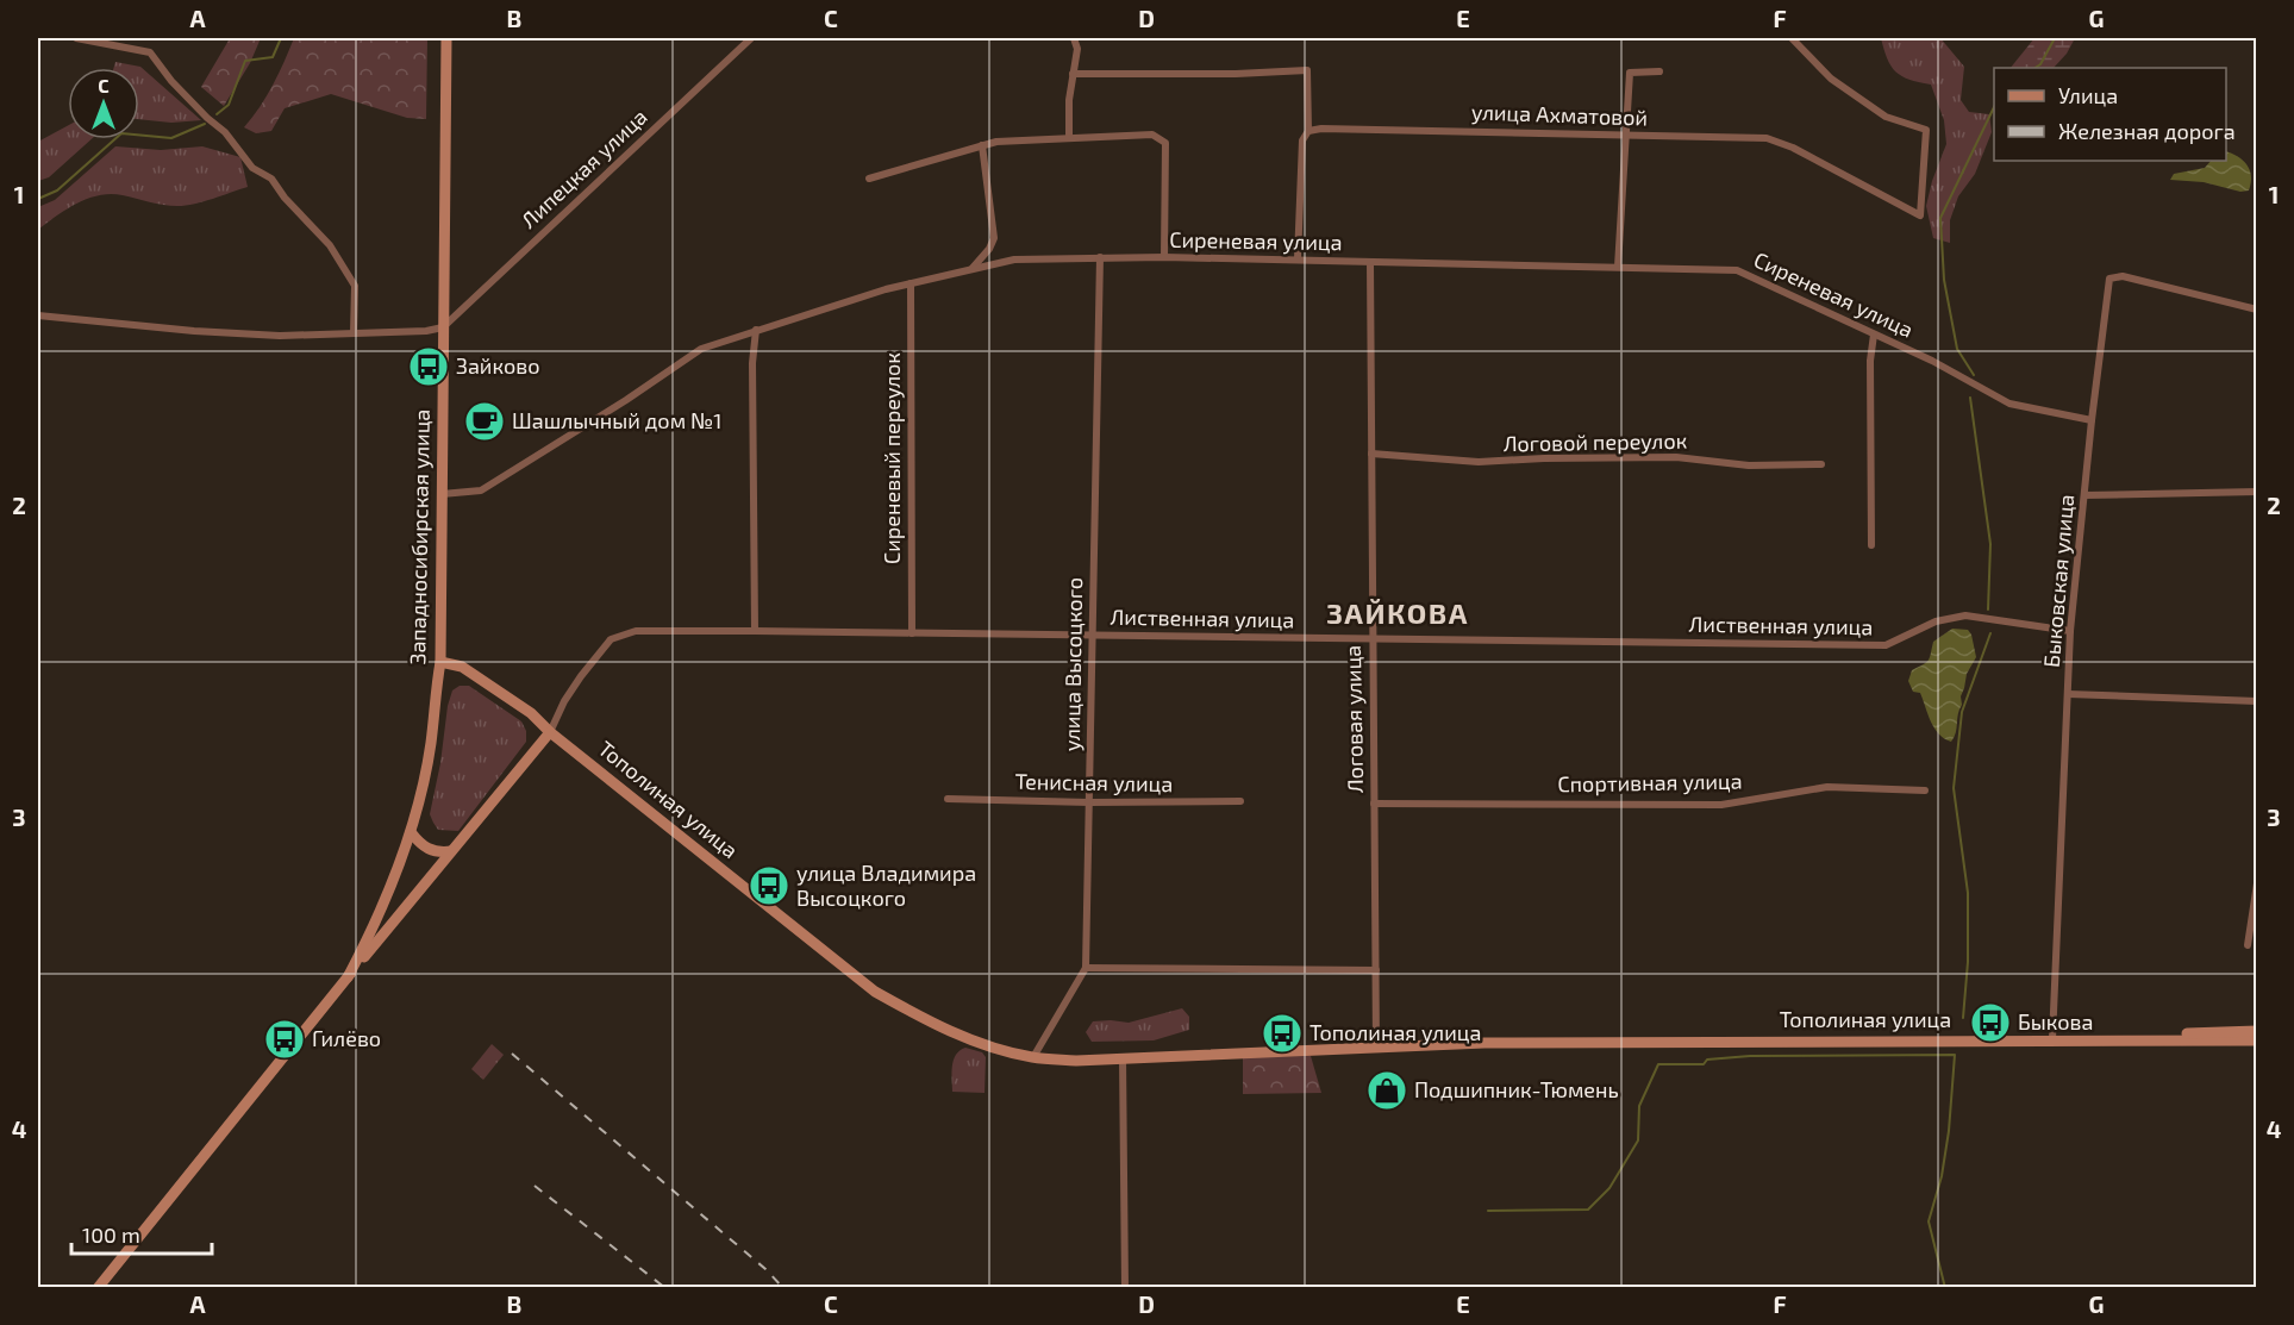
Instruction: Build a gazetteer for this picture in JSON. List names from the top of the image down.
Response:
{
  "streets": {
    "main road": ["Западносибирская улица", "Тополиная улица"],
    "street": [
      "улица Ахматовой",
      "Липецкая улица",
      "Сиреневая улица",
      "Логовой переулок",
      "Сиреневый переулок",
      "Быковская улица",
      "Лиственная улица",
      "улица Высоцкого",
      "Логовая улица",
      "Тенисная улица",
      "Спортивная улица"
    ]
  },
  "crossings": [
    ["Липецкая улица", "Западносибирская улица"],
    ["Сиреневая улица", "Сиреневый переулок"],
    ["Сиреневая улица", "Западносибирская улица"],
    ["Сиреневая улица", "Быковская улица"],
    ["Сиреневая улица", "улица Высоцкого"],
    ["Сиреневая улица", "Логовая улица"],
    ["Логовой переулок", "Логовая улица"],
    ["Сиреневый переулок", "Лиственная улица"],
    ["Западносибирская улица", "Тополиная улица"],
    ["Быковская улица", "Лиственная улица"],
    ["Быковская улица", "Тополиная улица"],
    ["Лиственная улица", "улица Высоцкого"],
    ["Лиственная улица", "Логовая улица"],
    ["Лиственная улица", "Тополиная улица"],
    ["улица Высоцкого", "Тенисная улица"],
    ["улица Высоцкого", "Тополиная улица"],
    ["Логовая улица", "Спортивная улица"],
    ["Логовая улица", "Тополиная улица"]
  ],
  "districts": ["ЗАЙКОВА"],
  "places": {
    "bus stop": [
      "Зайково",
      "улица Владимира Высоцкого",
      "Быкова",
      "Тополиная улица",
      "Гилёво"
    ],
    "cafe": ["Шашлычный дом №1"],
    "shop": ["Подшипник-Тюмень"]
  },
  "legend": ["Улица", "Железная дорога"],
  "scale_bar": "100 m",
  "north": "top",
  "grid": {
    "columns": [
      "A",
      "B",
      "C",
      "D",
      "E",
      "F",
      "G"
    ],
    "rows": [
      "1",
      "2",
      "3",
      "4"
    ]
  }
}
